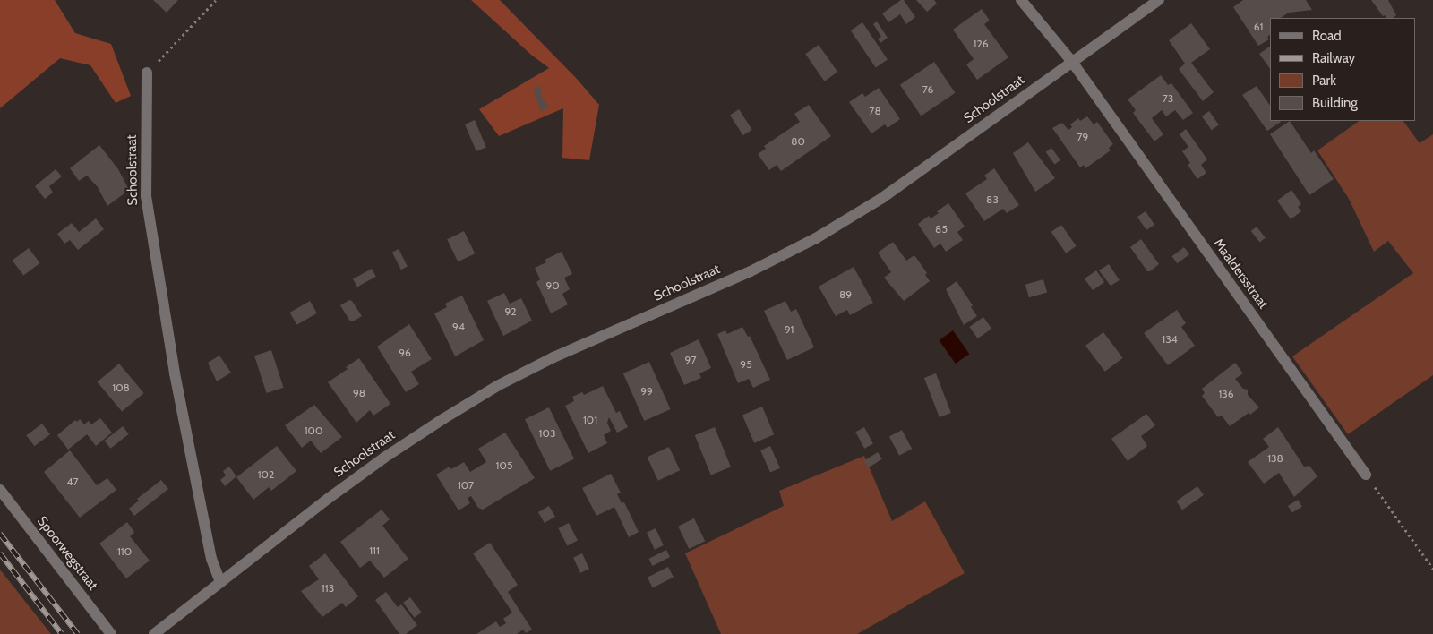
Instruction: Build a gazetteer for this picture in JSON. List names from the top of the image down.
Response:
{
  "streets": {
    "street": ["Schoolstraat", "Maaldersstraat", "Spoorwegstraat"]
  },
  "crossings": [
    ["Schoolstraat", "Maaldersstraat"]
  ],
  "house_numbers": [
    "61",
    "126",
    "76",
    "73",
    "78",
    "79",
    "80",
    "83",
    "85",
    "90",
    "89",
    "92",
    "94",
    "91",
    "134",
    "96",
    "97",
    "95",
    "108",
    "99",
    "98",
    "136",
    "101",
    "100",
    "103",
    "138",
    "105",
    "102",
    "47",
    "107",
    "111",
    "110",
    "113"
  ],
  "legend": [
    "Road",
    "Railway",
    "Park",
    "Building"
  ]
}
